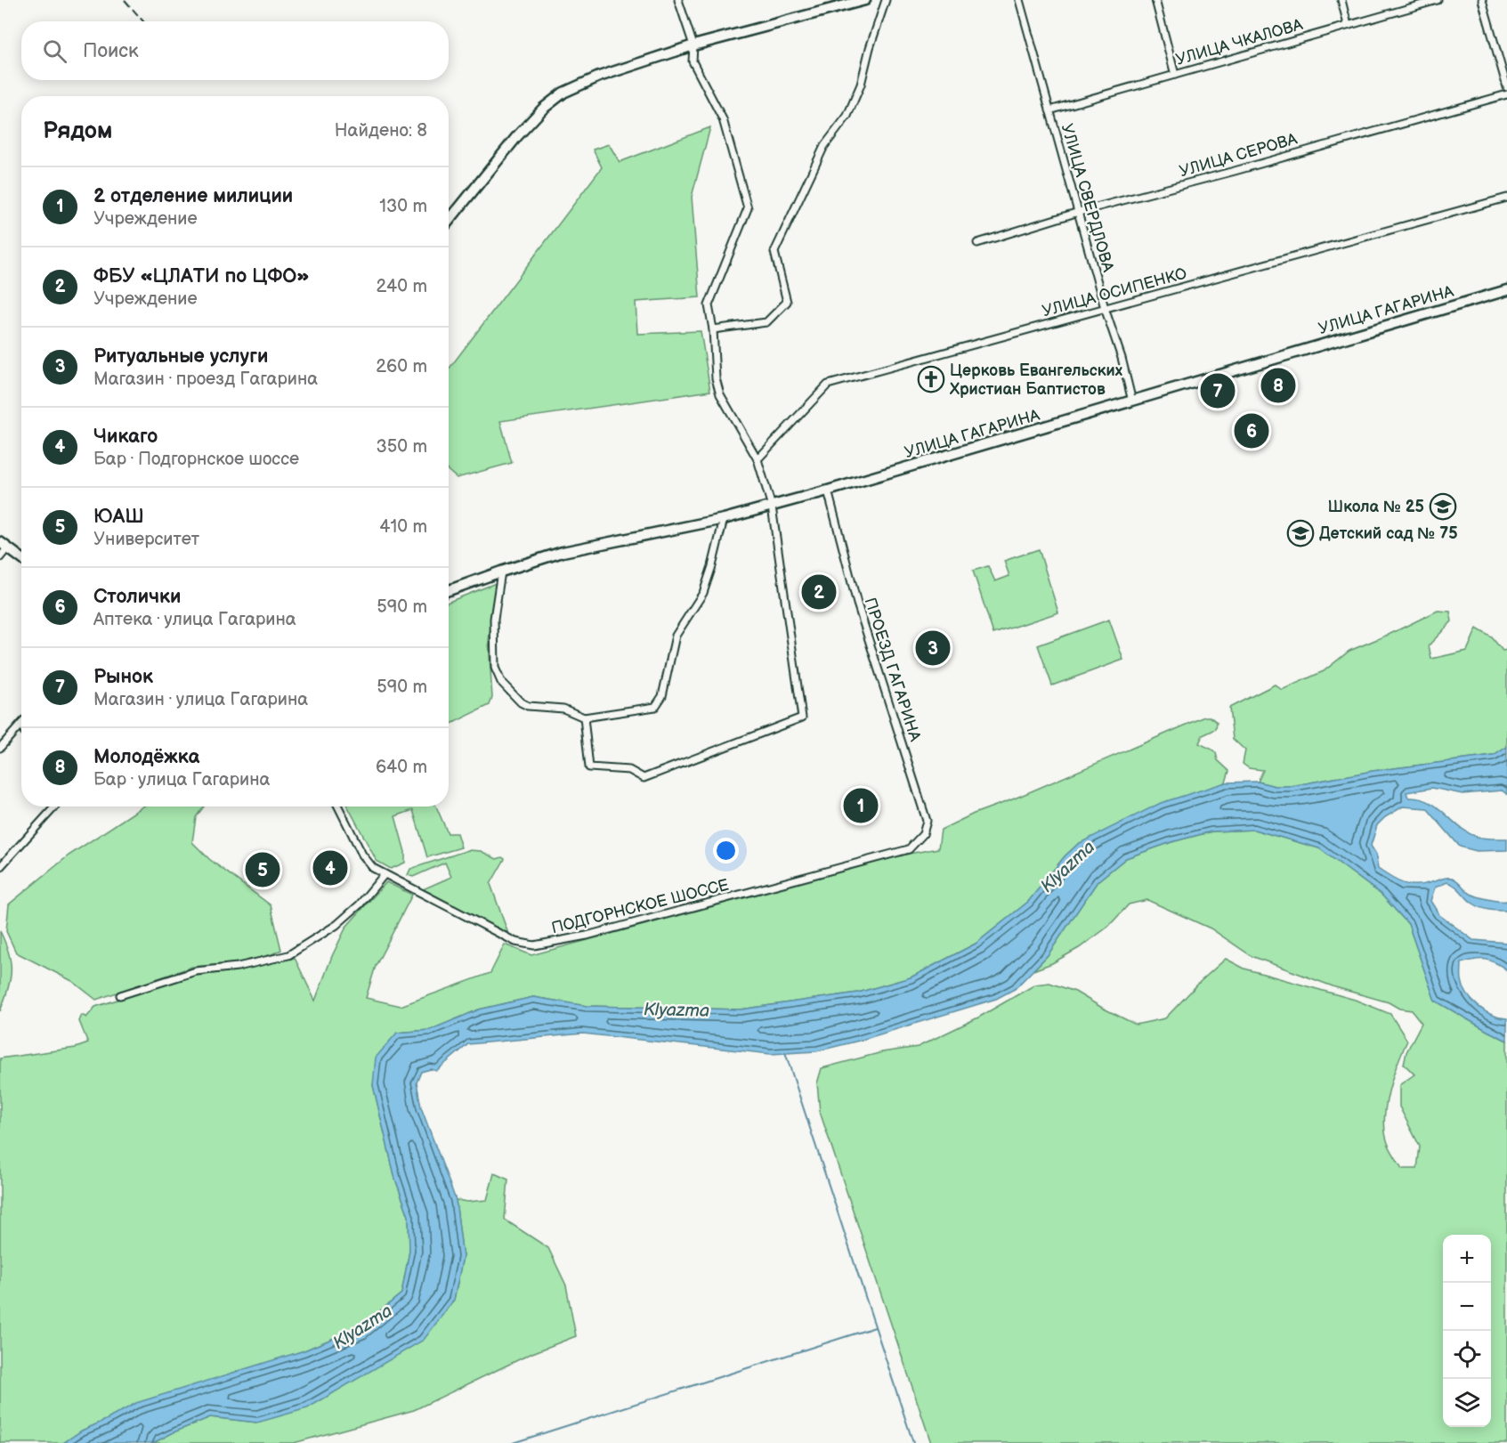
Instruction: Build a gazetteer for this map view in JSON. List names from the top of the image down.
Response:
{
  "streets": {
    "main road": ["УЛИЦА ГАГАРИНА"],
    "street": [
      "УЛИЦА ЧКАЛОВА",
      "УЛИЦА СЕРОВА",
      "УЛИЦА СВЕРДЛОВА",
      "УЛИЦА ОСИПЕНКО",
      "ПРОЕЗД ГАГАРИНА",
      "ПОДГОРНСКОЕ ШОССЕ"
    ]
  },
  "crossings": [
    ["УЛИЦА ЧКАЛОВА", "УЛИЦА СВЕРДЛОВА"],
    ["УЛИЦА СЕРОВА", "УЛИЦА СВЕРДЛОВА"],
    ["УЛИЦА СВЕРДЛОВА", "УЛИЦА ОСИПЕНКО"],
    ["УЛИЦА СВЕРДЛОВА", "УЛИЦА ГАГАРИНА"],
    ["УЛИЦА ГАГАРИНА", "ПРОЕЗД ГАГАРИНА"],
    ["ПРОЕЗД ГАГАРИНА", "ПОДГОРНСКОЕ ШОССЕ"]
  ],
  "water": ["Klyazma"],
  "places": {
    "church": ["Церковь Евангельских Христиан Баптистов"],
    "school or university": ["Школа № 25", "Детский сад № 75"]
  },
  "page": {
    "search": "Поиск",
    "heading": ["Рядом", "Найдено: 8"],
    "list": [
      {
        "mark": "1",
        "name": "2 отделение милиции",
        "note": "Учреждение",
        "value": "130 m"
      },
      {
        "mark": "2",
        "name": "ФБУ «ЦЛАТИ по ЦФО»",
        "note": "Учреждение",
        "value": "240 m"
      },
      {
        "mark": "3",
        "name": "Ритуальные услуги",
        "note": "Магазин · проезд Гагарина",
        "value": "260 m"
      },
      {
        "mark": "4",
        "name": "Чикаго",
        "note": "Бар · Подгорнское шоссе",
        "value": "350 m"
      },
      {
        "mark": "5",
        "name": "ЮАШ",
        "note": "Университет",
        "value": "410 m"
      },
      {
        "mark": "6",
        "name": "Столички",
        "note": "Аптека · улица Гагарина",
        "value": "590 m"
      },
      {
        "mark": "7",
        "name": "Рынок",
        "note": "Магазин · улица Гагарина",
        "value": "590 m"
      },
      {
        "mark": "8",
        "name": "Молодёжка",
        "note": "Бар · улица Гагарина",
        "value": "640 m"
      }
    ],
    "pins": [
      "8",
      "7",
      "6",
      "2",
      "3",
      "1",
      "4",
      "5"
    ],
    "map_buttons": ["+", "−"]
  }
}
